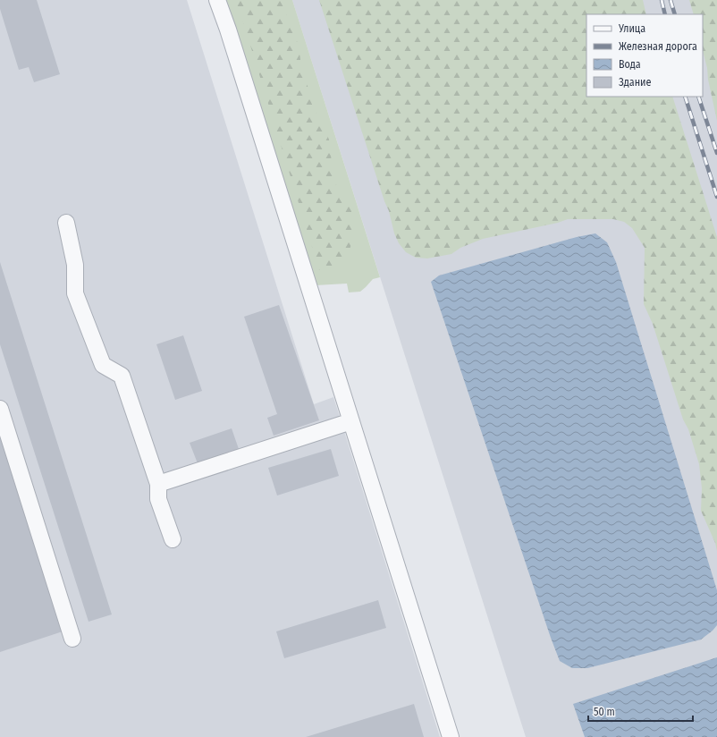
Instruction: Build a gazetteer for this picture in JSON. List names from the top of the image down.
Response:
{
  "legend": [
    "Улица",
    "Железная дорога",
    "Вода",
    "Здание"
  ],
  "scale_bar": "50 m"
}
